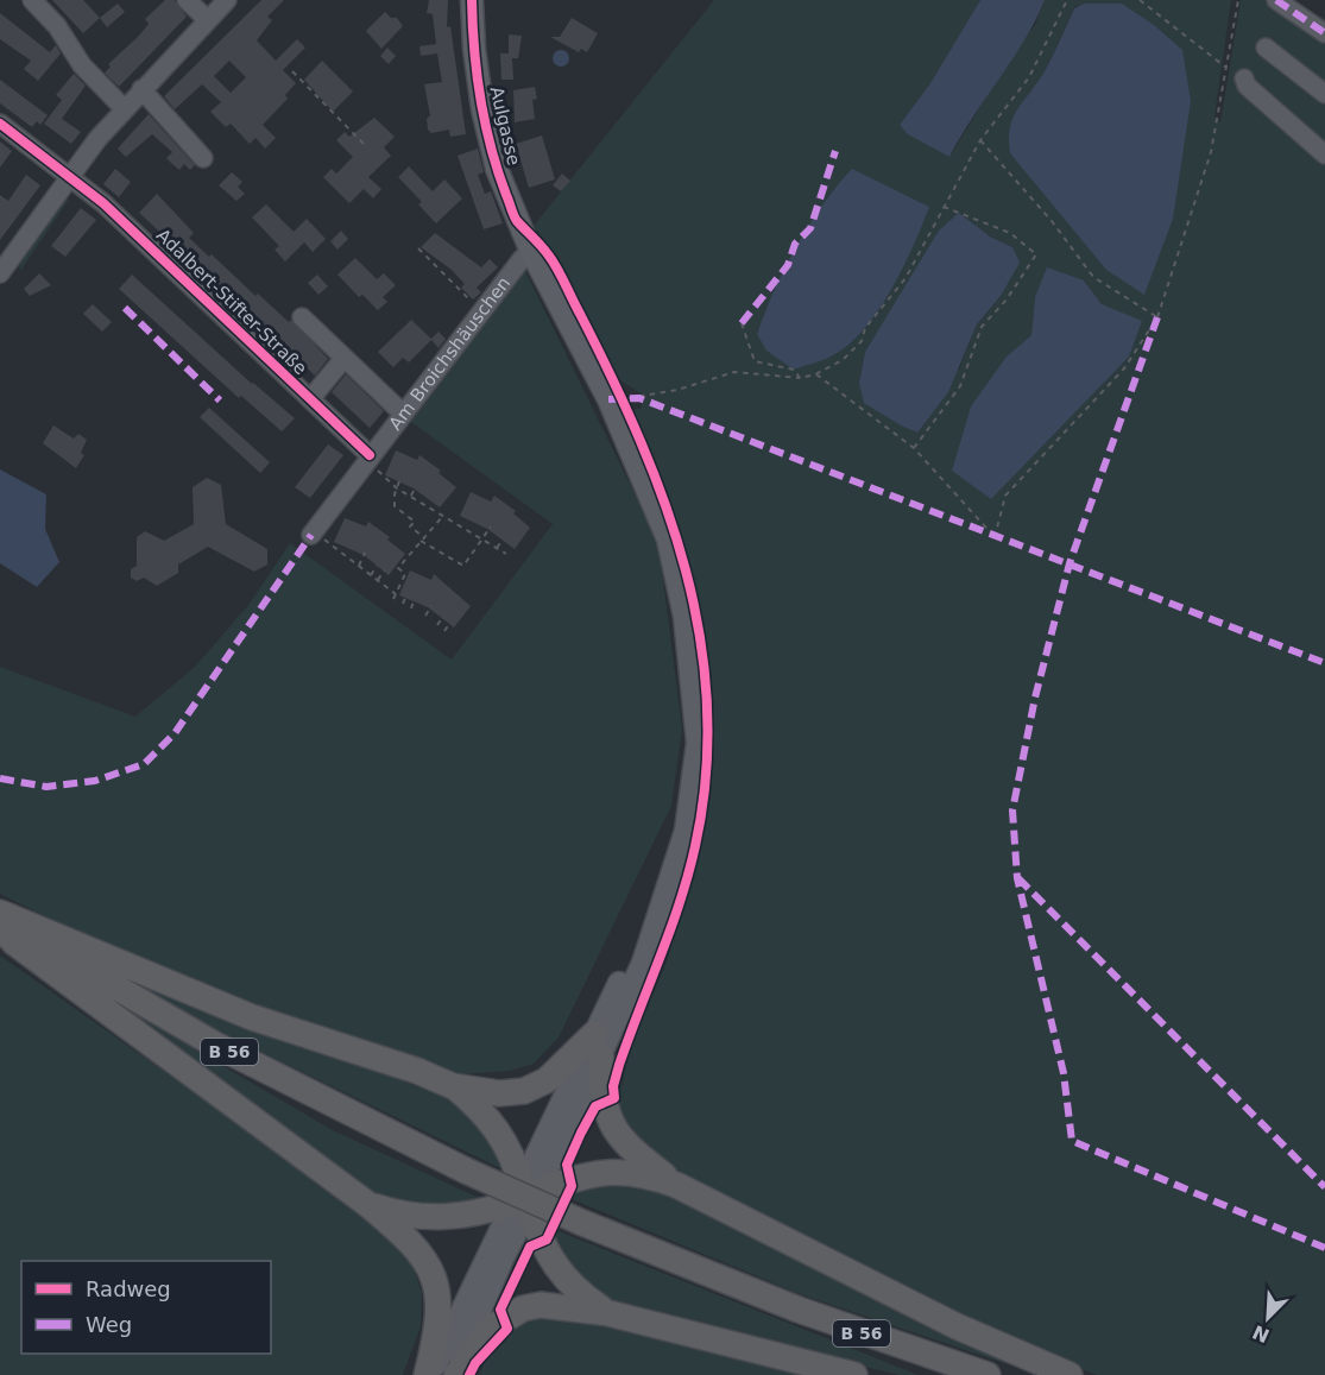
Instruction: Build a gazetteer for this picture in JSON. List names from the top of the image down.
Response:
{
  "streets": {
    "highway": ["B 56"],
    "main road": ["Aulgasse"],
    "street": ["Adalbert-Stifter-Straße", "Am Broichshäuschen"]
  },
  "crossings": [
    ["Aulgasse", "Am Broichshäuschen"],
    ["Adalbert-Stifter-Straße", "Am Broichshäuschen"]
  ],
  "legend": ["Radweg", "Weg"],
  "north": "bottom left"
}
